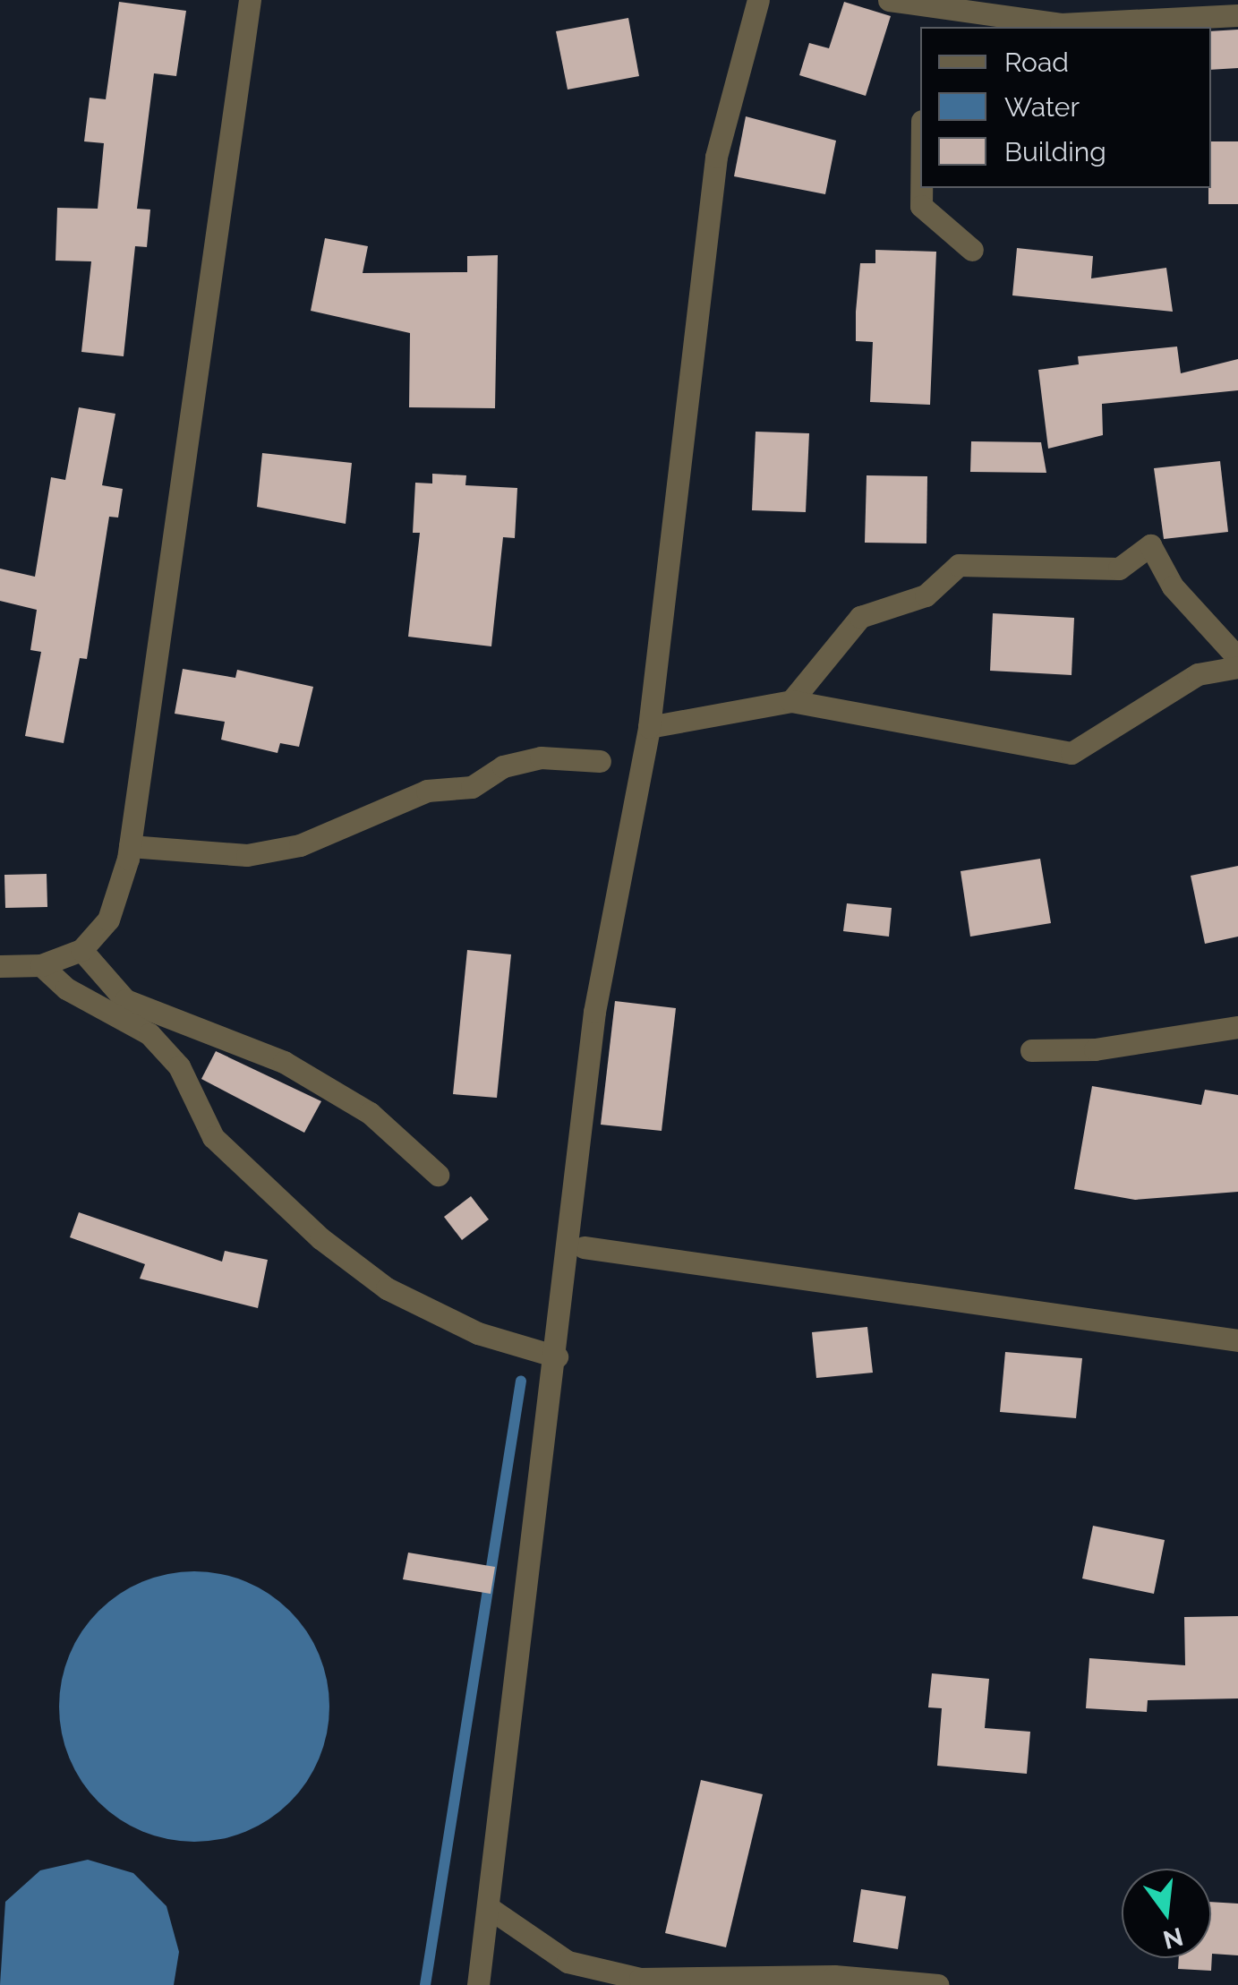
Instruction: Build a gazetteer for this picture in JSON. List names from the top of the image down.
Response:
{
  "legend": ["Road", "Water", "Building"],
  "north": "bottom"
}
